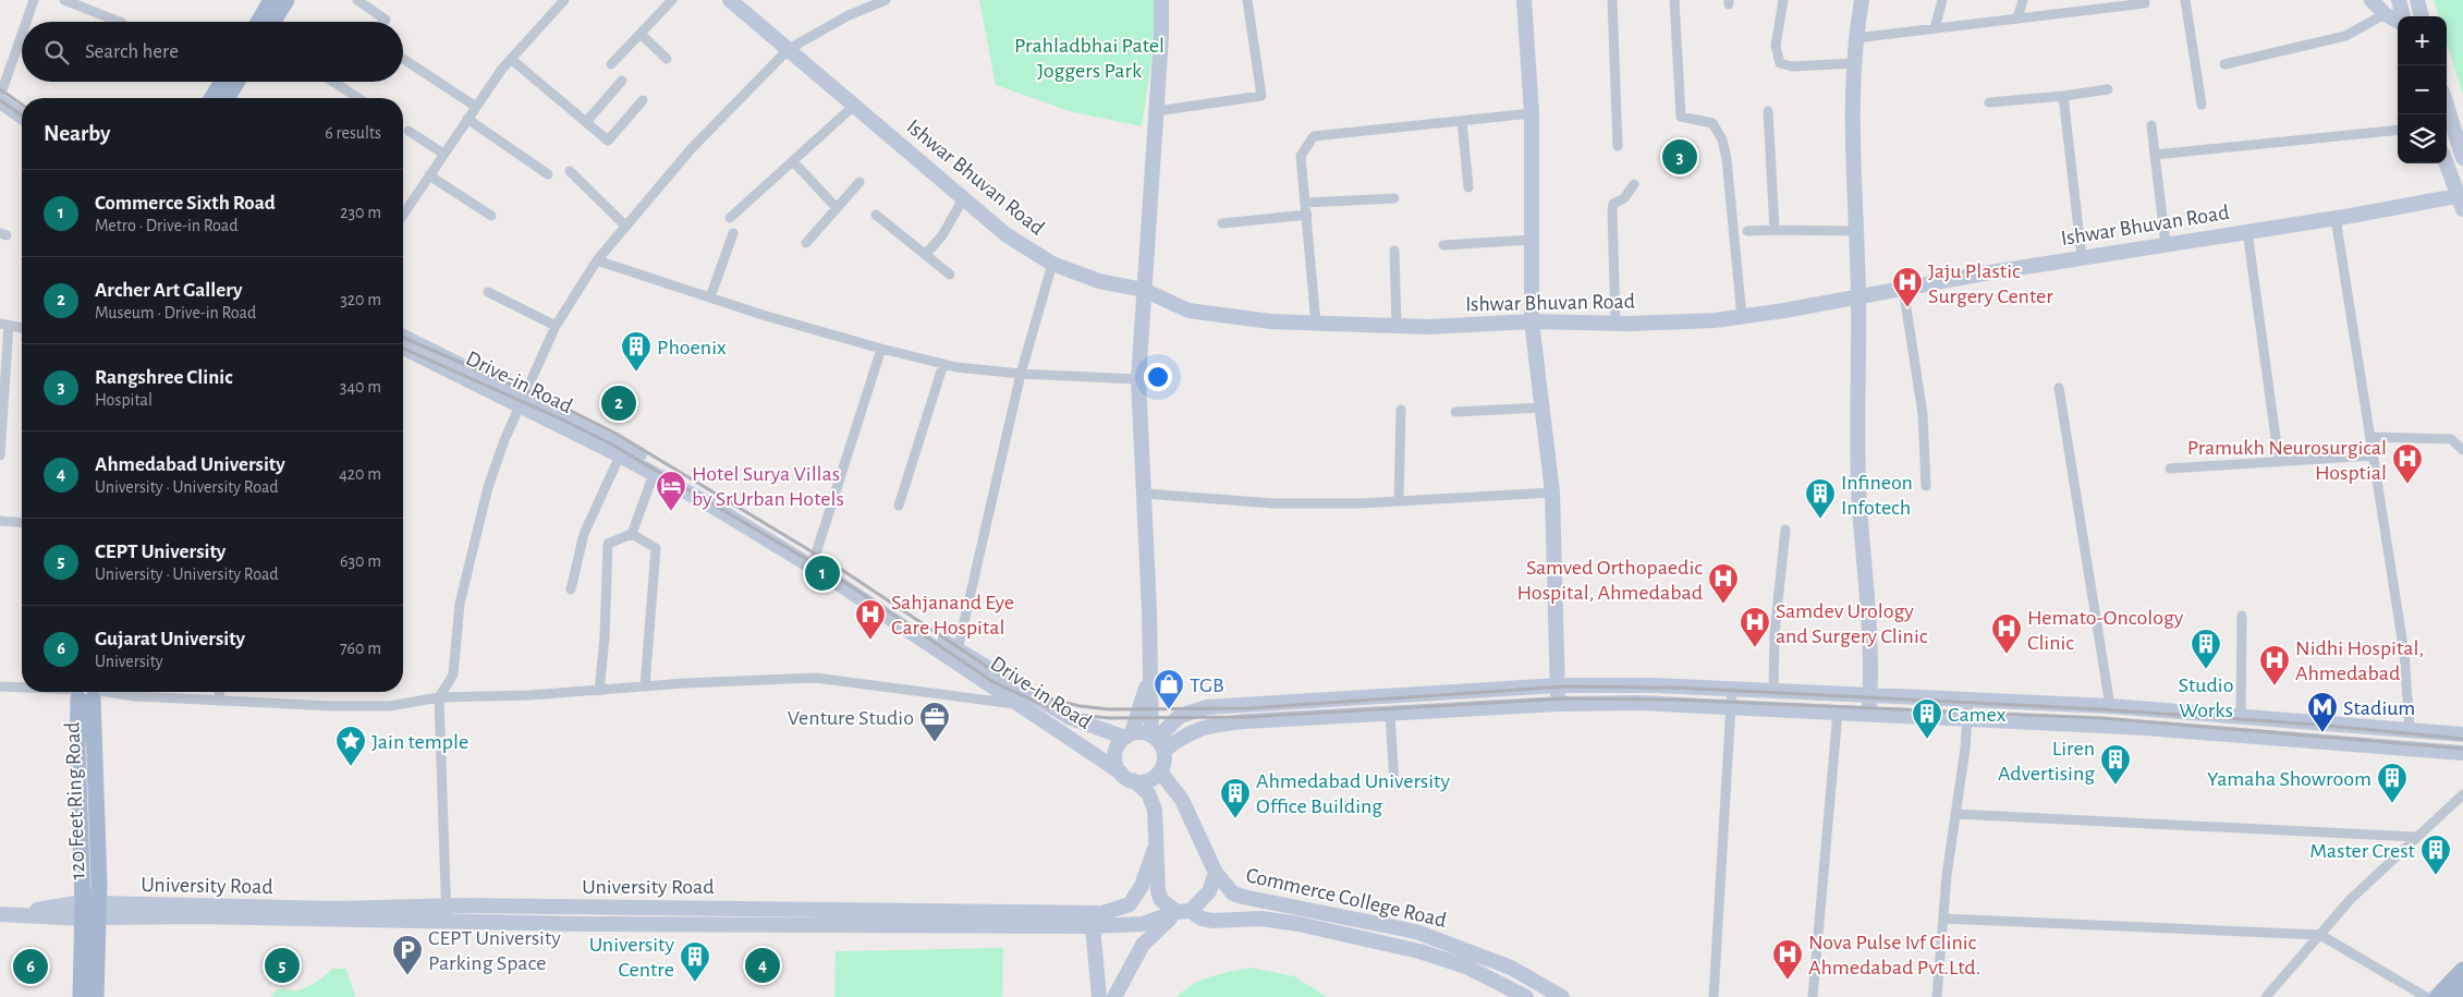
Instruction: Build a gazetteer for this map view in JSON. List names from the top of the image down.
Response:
{
  "streets": {
    "main road": ["120 Feet Ring Road"],
    "street": [
      "Ishwar Bhuvan Road",
      "Drive-in Road",
      "University Road",
      "Commerce College Road"
    ]
  },
  "crossings": [
    ["Drive-in Road", "University Road"],
    ["Drive-in Road", "Commerce College Road"],
    ["120 Feet Ring Road", "University Road"],
    ["University Road", "Commerce College Road"]
  ],
  "parks": ["Prahladbhai Patel Joggers Park"],
  "places": {
    "hospital": [
      "Jaju Plastic Surgery Center",
      "Pramukh Neurosurgical Hosptial",
      "Samved Orthopaedic Hospital, Ahmedabad",
      "Sahjanand Eye Care Hospital",
      "Samdev Urology and Surgery Clinic",
      "Hemato-Oncology Clinic",
      "Nidhi Hospital, Ahmedabad",
      "Nova Pulse Ivf Clinic Ahmedabad Pvt.Ltd."
    ],
    "building": [
      "Phoenix",
      "Infineon Infotech",
      "Studio Works",
      "Camex",
      "Liren Advertising",
      "Yamaha Showroom",
      "Ahmedabad University Office Building",
      "Master Crest",
      "University Centre"
    ],
    "hotel": ["Hotel Surya Villas by SrUrban Hotels"],
    "shop": ["TGB"],
    "metro station": ["Stadium"],
    "office": ["Venture Studio"],
    "place": ["Jain temple"],
    "parking": ["CEPT University Parking Space"]
  },
  "page": {
    "map_buttons": ["+", "−"],
    "search": "Search here",
    "heading": ["Nearby", "6 results"],
    "pins": [
      "3",
      "2",
      "1",
      "4",
      "5",
      "6"
    ],
    "list": [
      {
        "mark": "1",
        "name": "Commerce Sixth Road",
        "note": "Metro · Drive-in Road",
        "value": "230 m"
      },
      {
        "mark": "2",
        "name": "Archer Art Gallery",
        "note": "Museum · Drive-in Road",
        "value": "320 m"
      },
      {
        "mark": "3",
        "name": "Rangshree Clinic",
        "note": "Hospital",
        "value": "340 m"
      },
      {
        "mark": "4",
        "name": "Ahmedabad University",
        "note": "University · University Road",
        "value": "420 m"
      },
      {
        "mark": "5",
        "name": "CEPT University",
        "note": "University · University Road",
        "value": "630 m"
      },
      {
        "mark": "6",
        "name": "Gujarat University",
        "note": "University",
        "value": "760 m"
      }
    ]
  }
}
